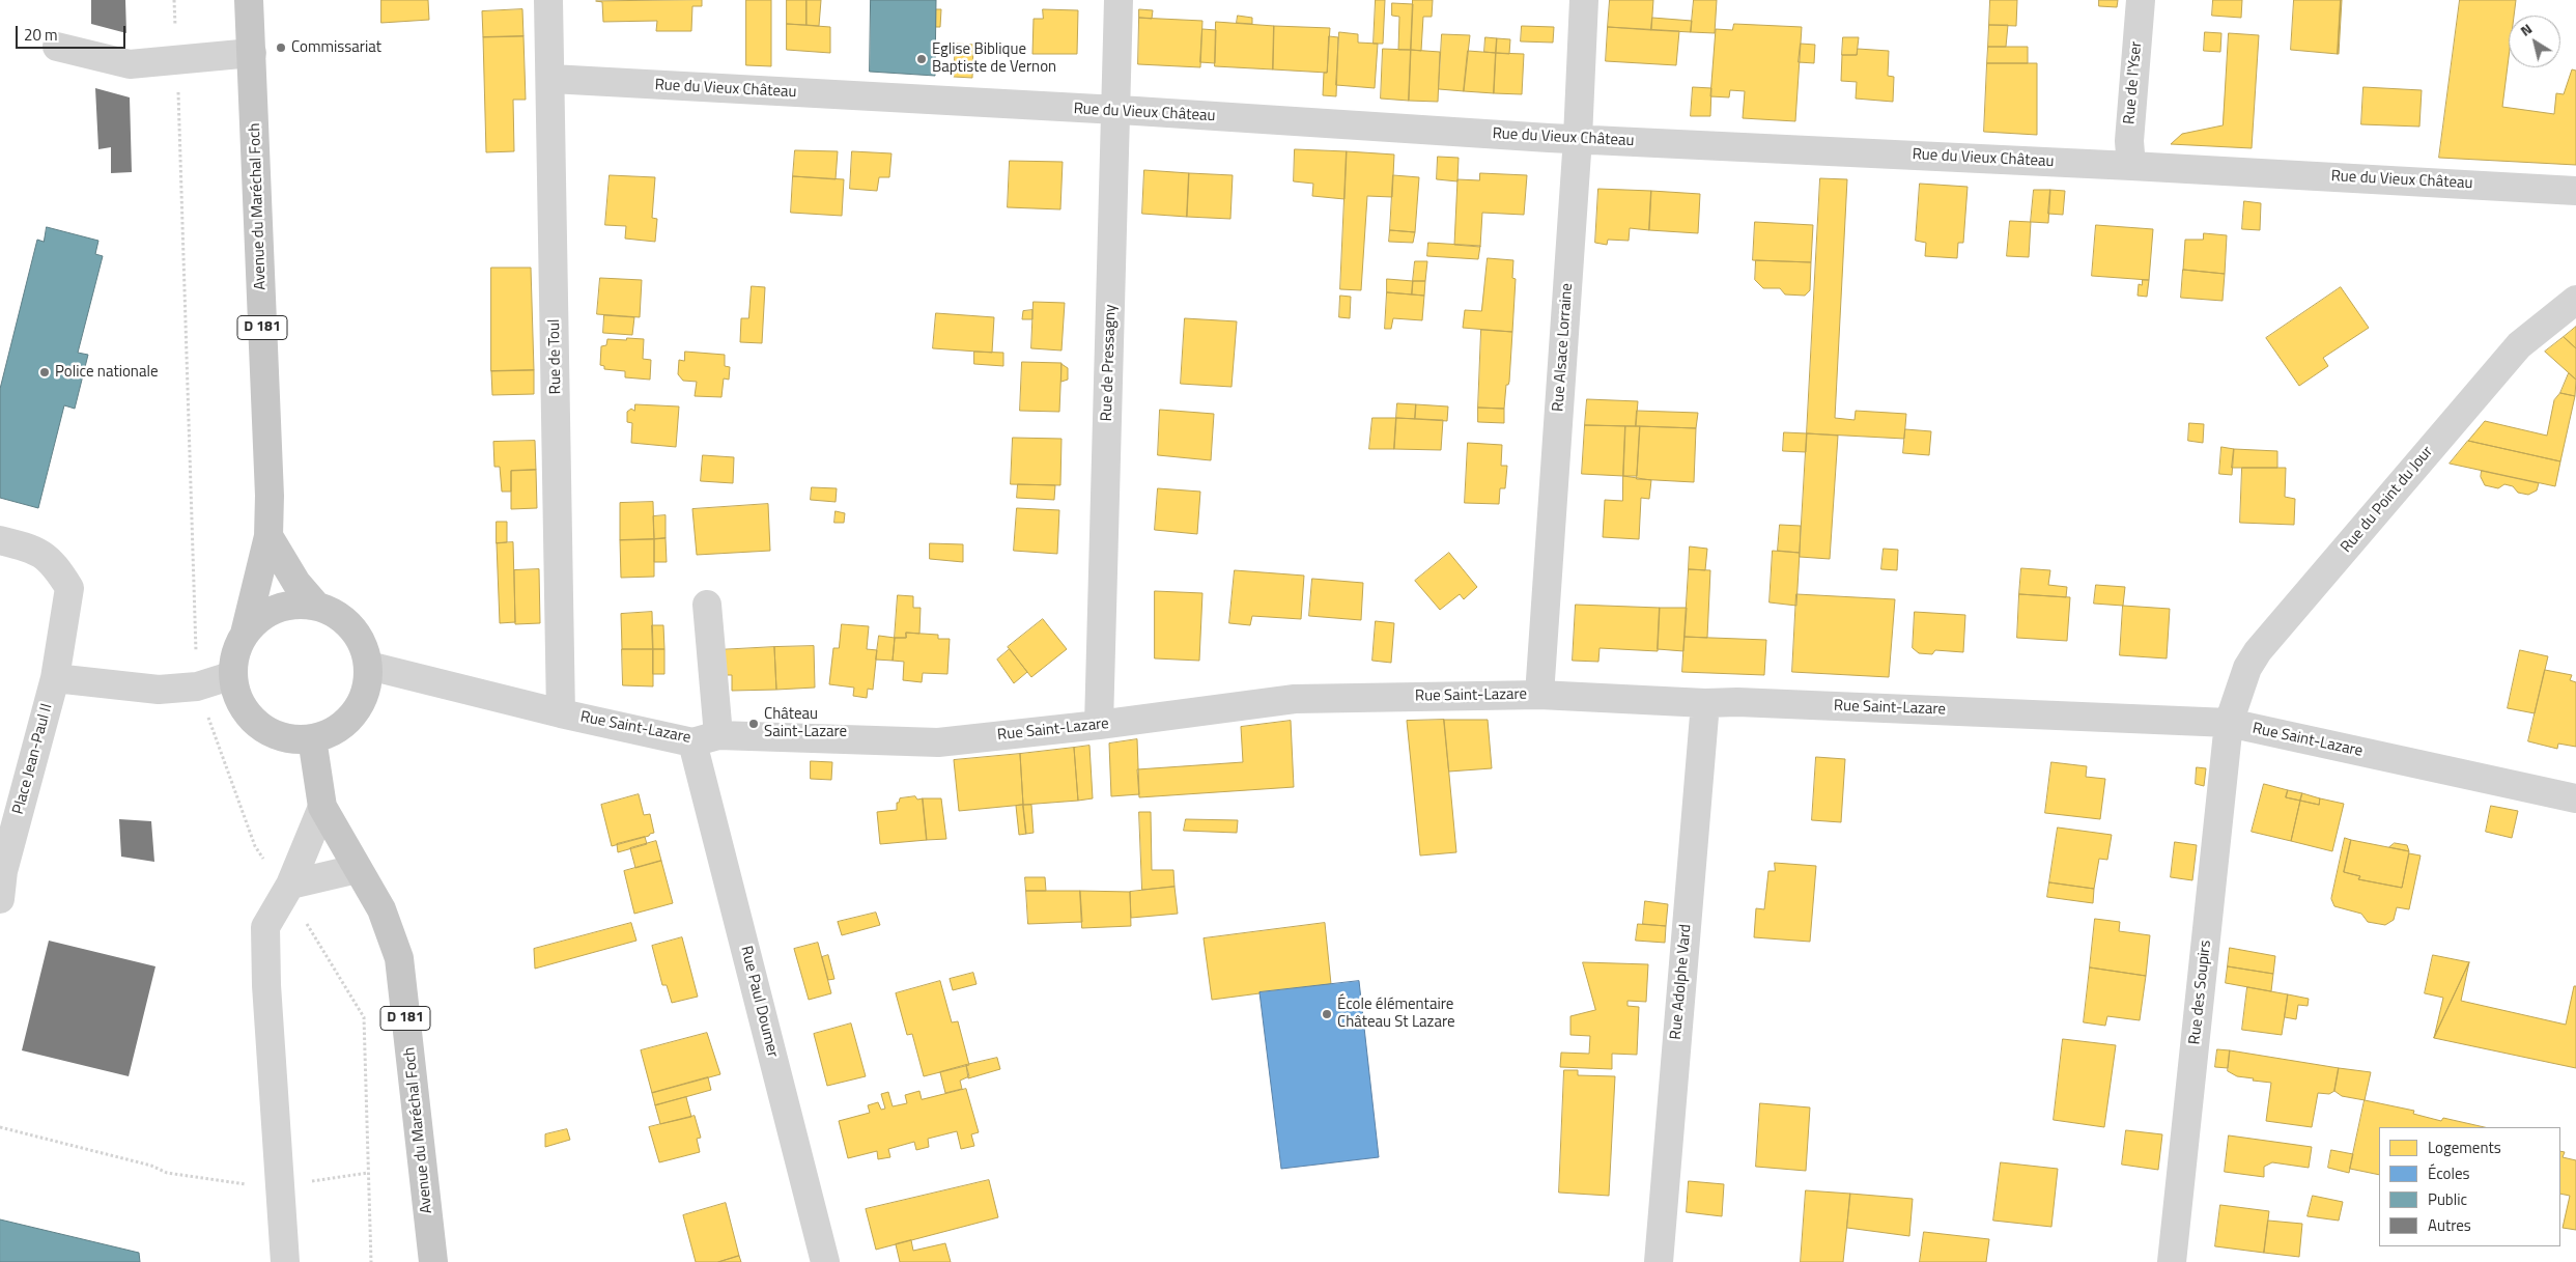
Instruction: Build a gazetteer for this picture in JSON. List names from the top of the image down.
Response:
{
  "streets": {
    "main road": ["Avenue du Maréchal Foch", "D 181"],
    "street": [
      "Rue de l'Yser",
      "Rue du Vieux Château",
      "Rue Alsace Lorraine",
      "Rue de Toul",
      "Rue de Pressagny",
      "Rue du Point du Jour",
      "Rue Saint-Lazare",
      "Place Jean-Paul II",
      "Rue Adolphe Vard",
      "Rue des Soupirs",
      "Rue Paul Doumer"
    ]
  },
  "crossings": [
    ["Rue de l'Yser", "Rue du Vieux Château"],
    ["Rue du Vieux Château", "Rue Alsace Lorraine"],
    ["Rue du Vieux Château", "Rue de Toul"],
    ["Rue du Vieux Château", "Rue de Pressagny"],
    ["Avenue du Maréchal Foch", "Rue Saint-Lazare"],
    ["Rue Alsace Lorraine", "Rue Saint-Lazare"],
    ["Rue de Toul", "Rue Saint-Lazare"],
    ["Rue de Pressagny", "Rue Saint-Lazare"],
    ["Rue du Point du Jour", "Rue Saint-Lazare"],
    ["Rue du Point du Jour", "Rue des Soupirs"],
    ["Rue Saint-Lazare", "Rue Adolphe Vard"],
    ["Rue Saint-Lazare", "Rue des Soupirs"],
    ["Rue Saint-Lazare", "Rue Paul Doumer"]
  ],
  "places": [
    "Commissariat",
    "Eglise Biblique Baptiste de Vernon",
    "Police nationale",
    "Château Saint-Lazare",
    "École élémentaire Château St Lazare"
  ],
  "legend": [
    "Logements",
    "Écoles",
    "Public",
    "Autres"
  ],
  "scale_bar": "20 m",
  "north": "top left"
}
